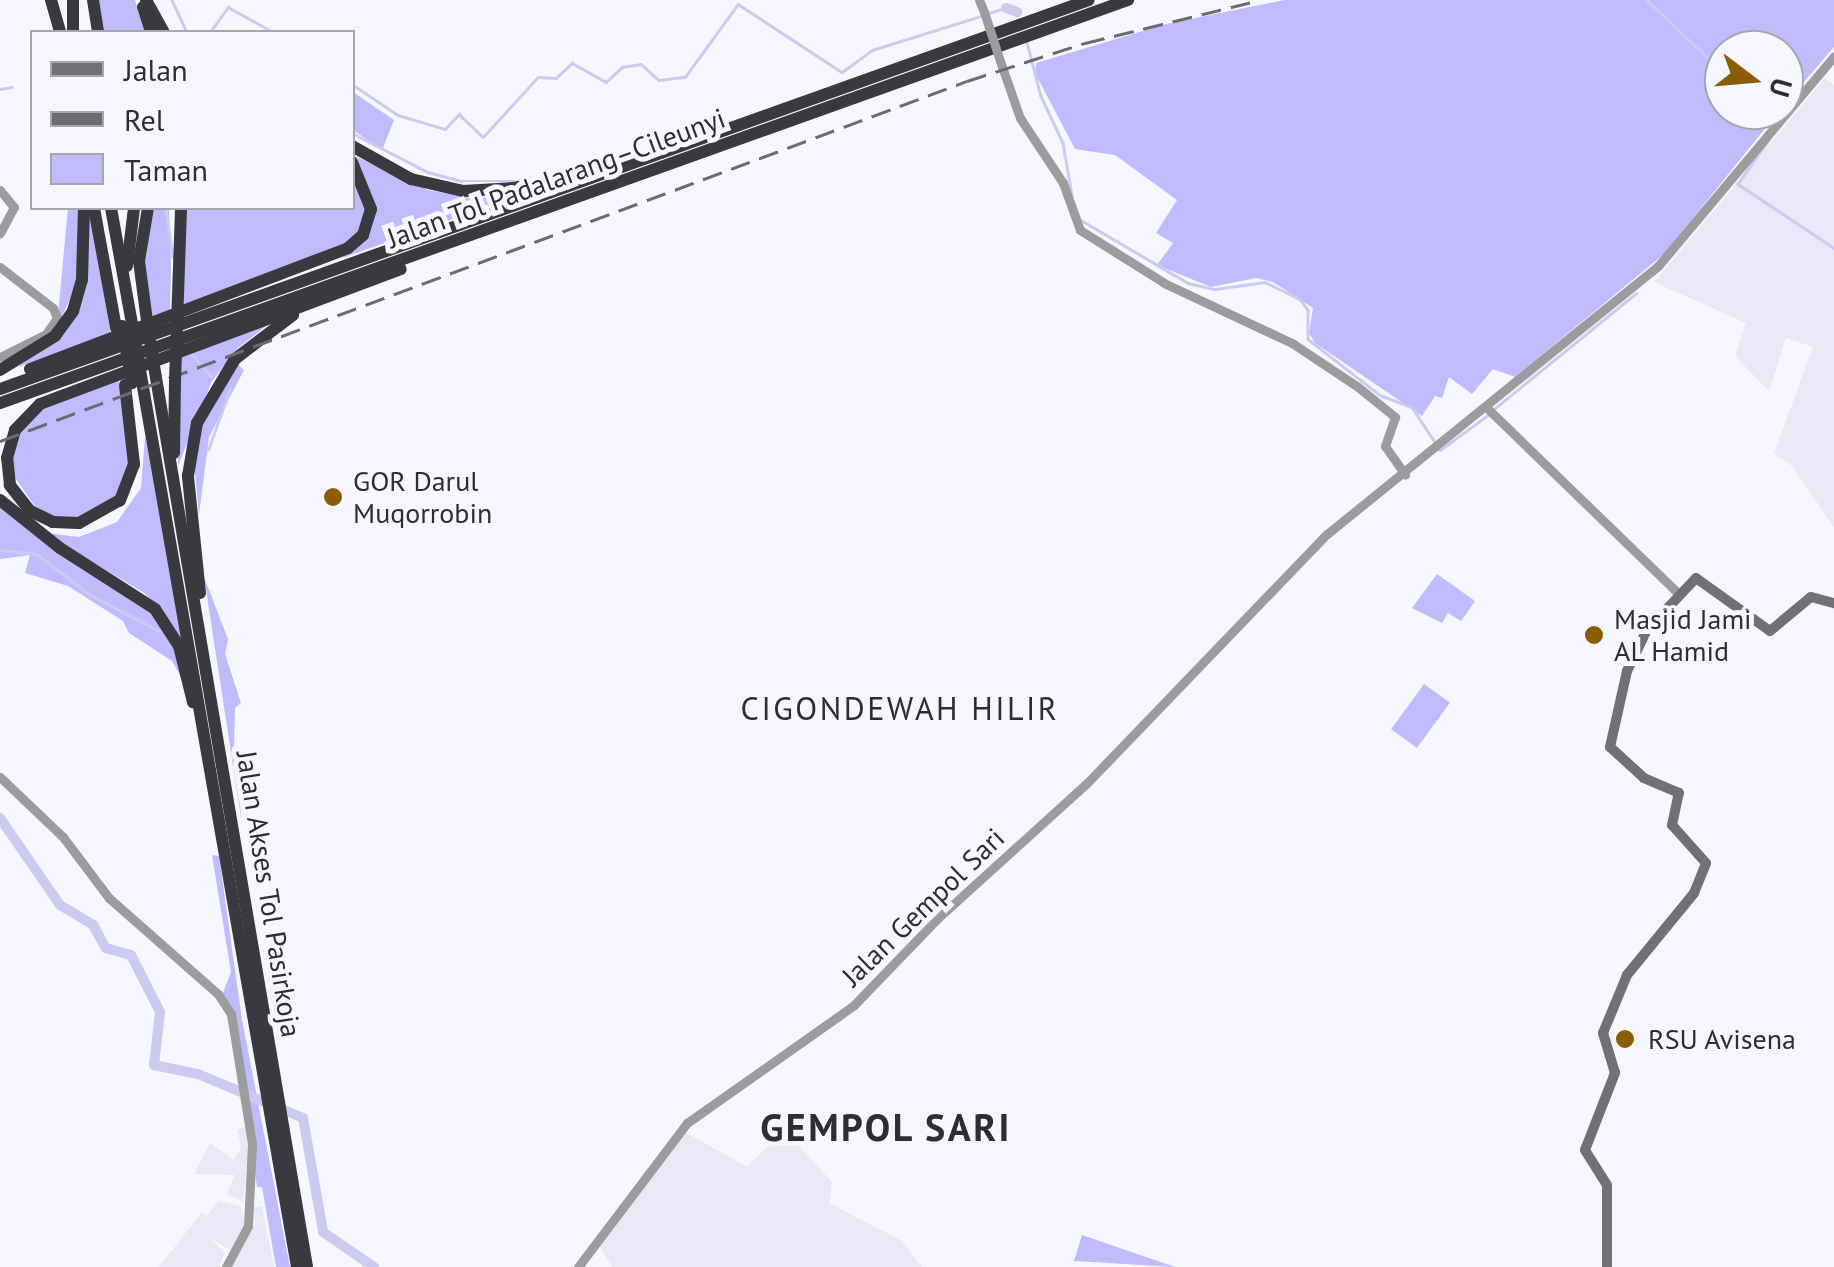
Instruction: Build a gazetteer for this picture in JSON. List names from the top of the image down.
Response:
{
  "streets": {
    "highway": ["Jalan Tol Padalarang–Cileunyi", "Jalan Akses Tol Pasirkoja"],
    "street": ["Jalan Gempol Sari"]
  },
  "districts": ["CIGONDEWAH HILIR", "GEMPOL SARI"],
  "places": ["GOR Darul Muqorrobin", "Masjid Jami AL Hamid", "RSU Avisena"],
  "legend": ["Jalan", "Rel", "Taman"],
  "north": "right"
}
